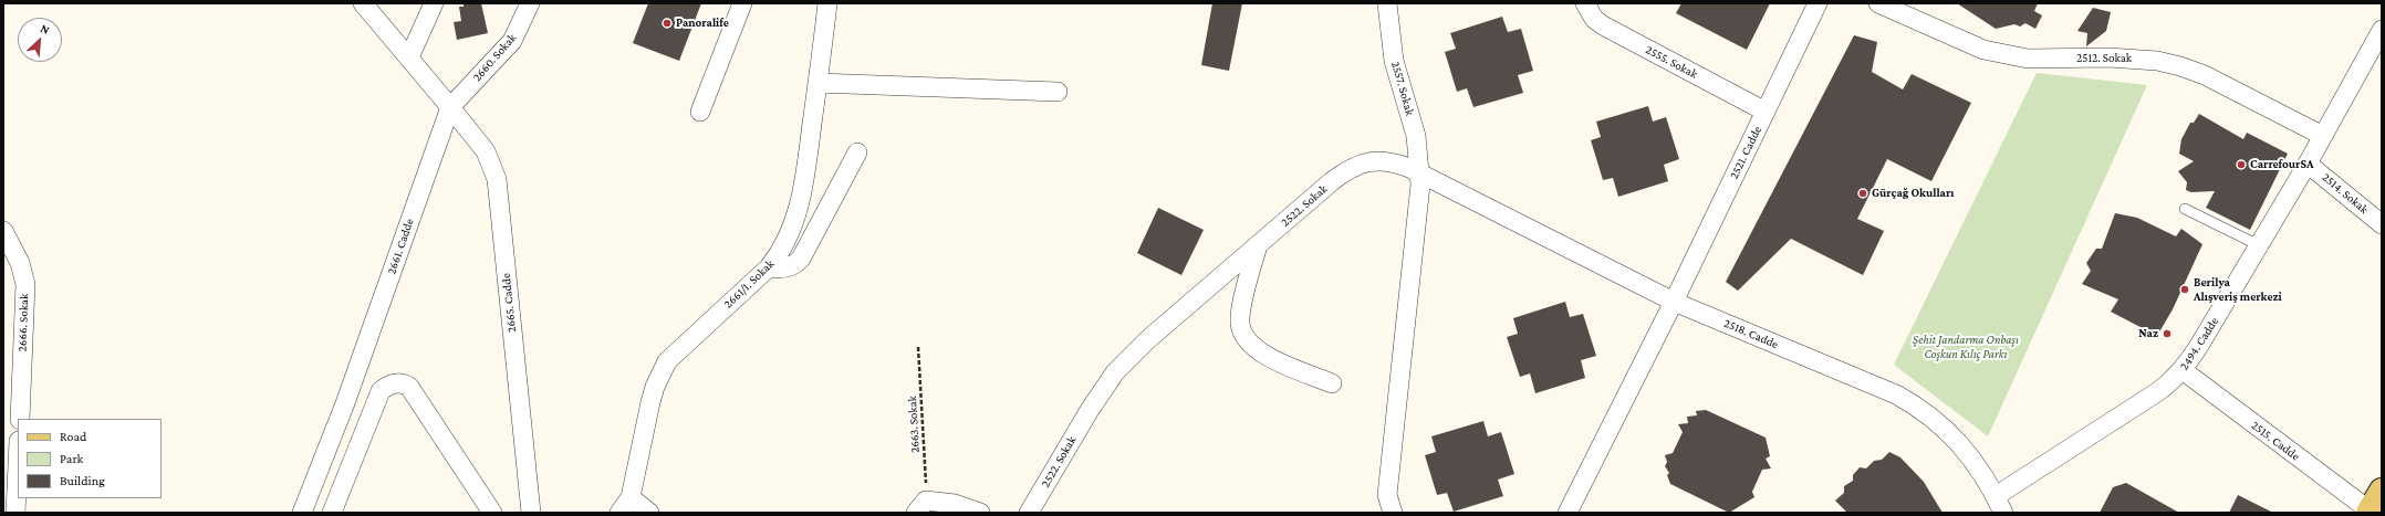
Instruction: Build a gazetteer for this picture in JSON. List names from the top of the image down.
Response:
{
  "streets": {
    "street": [
      "2660. Sokak",
      "2512. Sokak",
      "2555. Sokak",
      "2557. Sokak",
      "2521. Cadde",
      "2514. Sokak",
      "2522. Sokak",
      "2661. Cadde",
      "2661/1. Sokak",
      "2665. Cadde",
      "2666. Sokak",
      "2518. Cadde",
      "2494. Cadde",
      "2515. Cadde"
    ],
    "path": ["2663. Sokak"]
  },
  "crossings": [
    ["2660. Sokak", "2661. Cadde"],
    ["2660. Sokak", "2665. Cadde"],
    ["2512. Sokak", "2494. Cadde"],
    ["2555. Sokak", "2521. Cadde"],
    ["2557. Sokak", "2522. Sokak"],
    ["2521. Cadde", "2522. Sokak"],
    ["2521. Cadde", "2518. Cadde"],
    ["2514. Sokak", "2494. Cadde"],
    ["2522. Sokak", "2518. Cadde"],
    ["2661. Cadde", "2665. Cadde"],
    ["2518. Cadde", "2494. Cadde"],
    ["2494. Cadde", "2515. Cadde"]
  ],
  "parks": ["Şehit Jandarma Onbaşı Coşkun Kılıç Parkı"],
  "places": [
    "Panoralife",
    "CarrefourSA",
    "Gürçağ Okulları",
    "Berilya Alışveriş merkezi",
    "Naz"
  ],
  "legend": ["Road", "Park", "Building"],
  "north": "top right"
}
